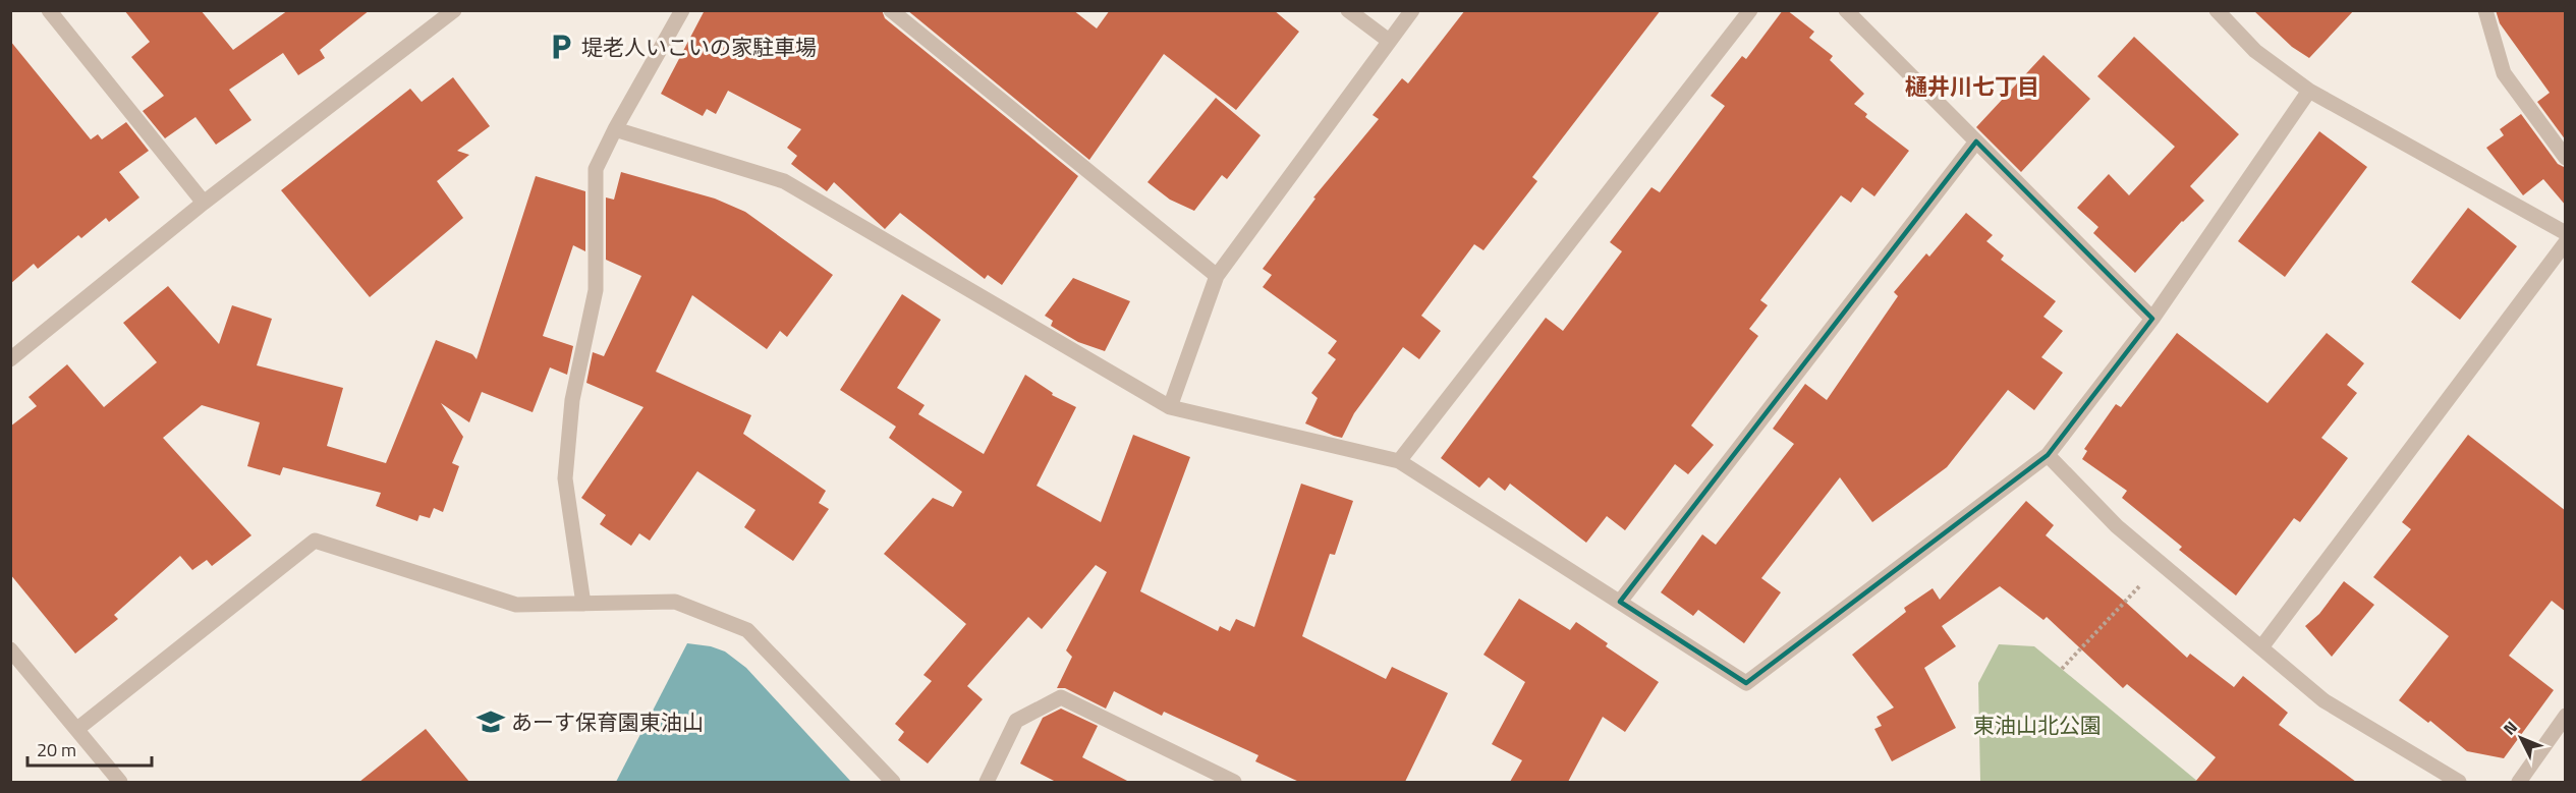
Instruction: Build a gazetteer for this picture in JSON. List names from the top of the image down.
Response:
{
  "districts": ["樋井川七丁目"],
  "parks": ["東油山北公園"],
  "places": {
    "parking": ["堤老人いこいの家駐車場"],
    "school or university": ["あーす保育園東油山"]
  },
  "scale_bar": "20 m",
  "north": "top left"
}
